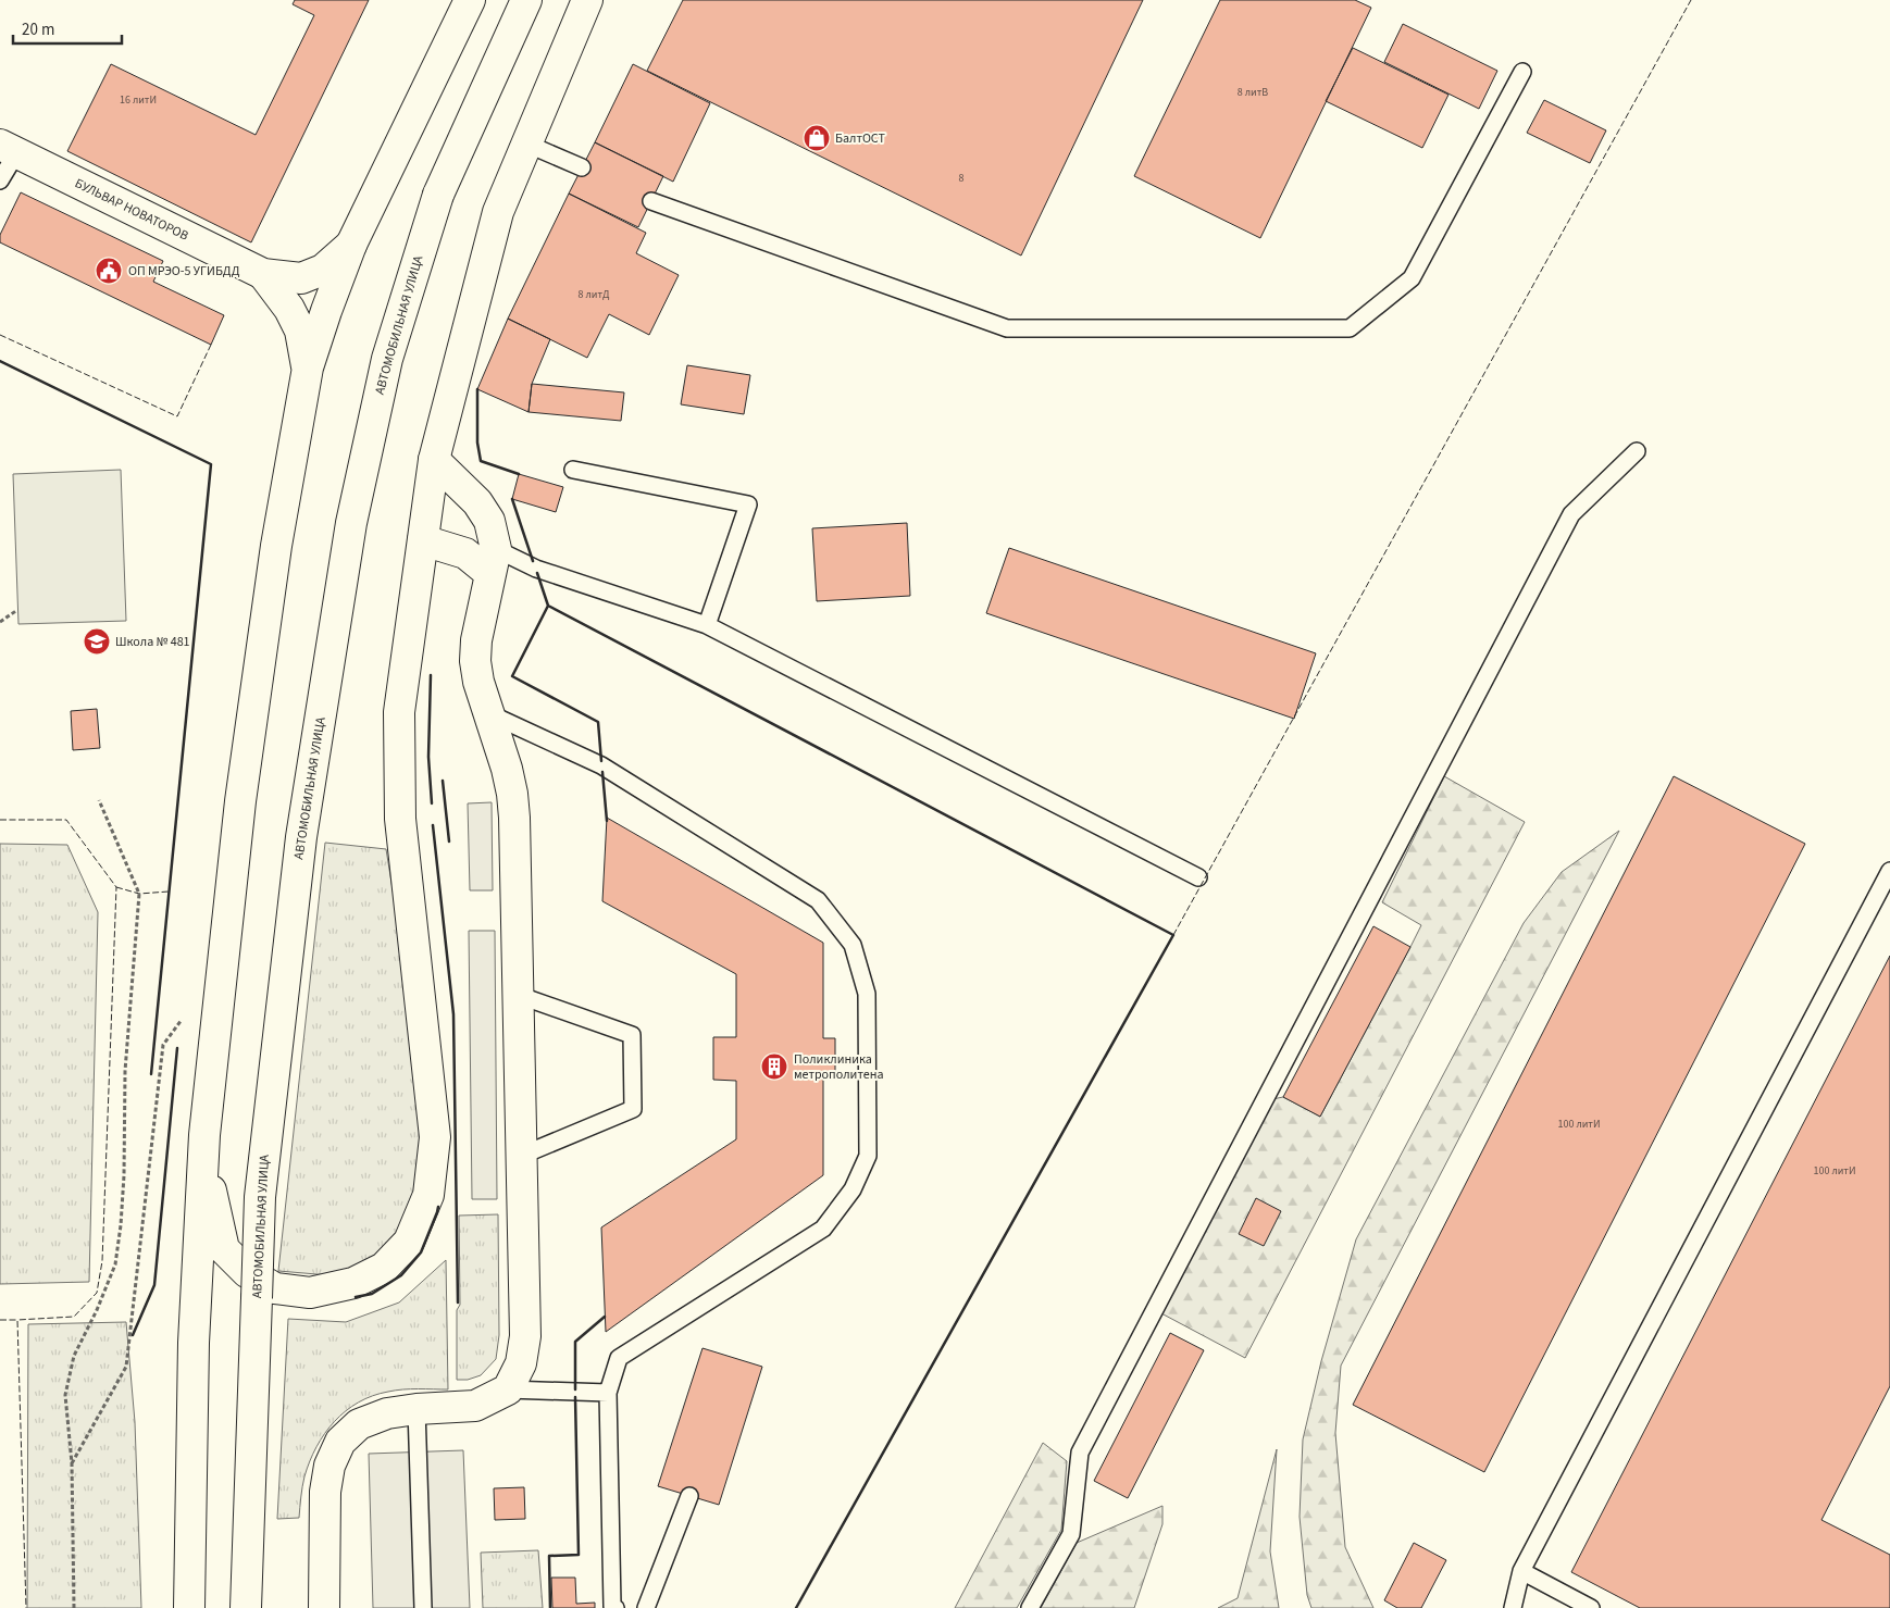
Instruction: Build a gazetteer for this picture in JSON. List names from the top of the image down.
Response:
{
  "streets": {
    "main road": ["БУЛЬВАР НОВАТОРОВ", "АВТОМОБИЛЬНАЯ УЛИЦА"]
  },
  "places": {
    "shop": ["БалтОСТ"],
    "public building": ["ОП МРЭО-5 УГИБДД"],
    "school or university": ["Школа № 481"],
    "building": ["Поликлиника метрополитена"]
  },
  "house_numbers": [
    "8 литВ",
    "16 литИ",
    "8",
    "8 литД",
    "100 литИ",
    "100 литИ"
  ],
  "scale_bar": "20 m"
}
